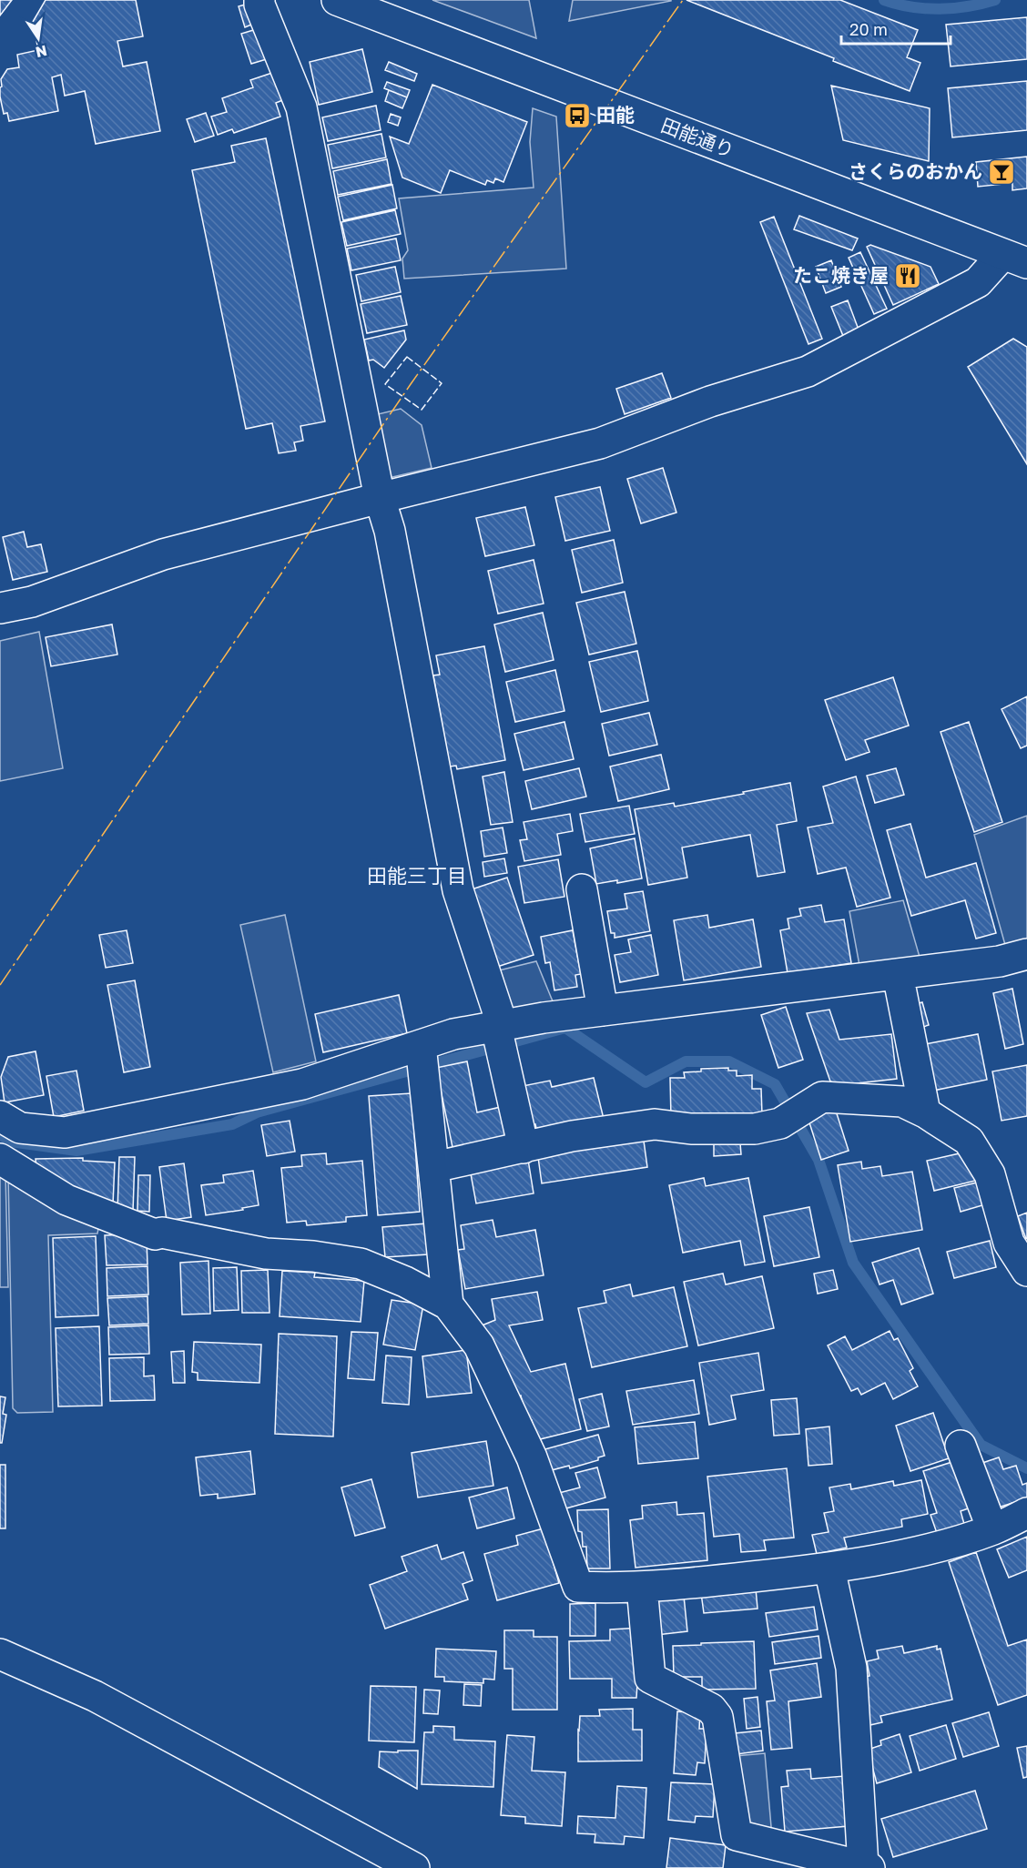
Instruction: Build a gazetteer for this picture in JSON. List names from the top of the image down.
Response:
{
  "streets": {
    "street": ["田能通り"]
  },
  "districts": ["田能三丁目"],
  "places": {
    "bus stop": ["田能"],
    "bar": ["さくらのおかん"],
    "restaurant": ["たこ焼き屋"]
  },
  "scale_bar": "20 m",
  "north": "bottom"
}
